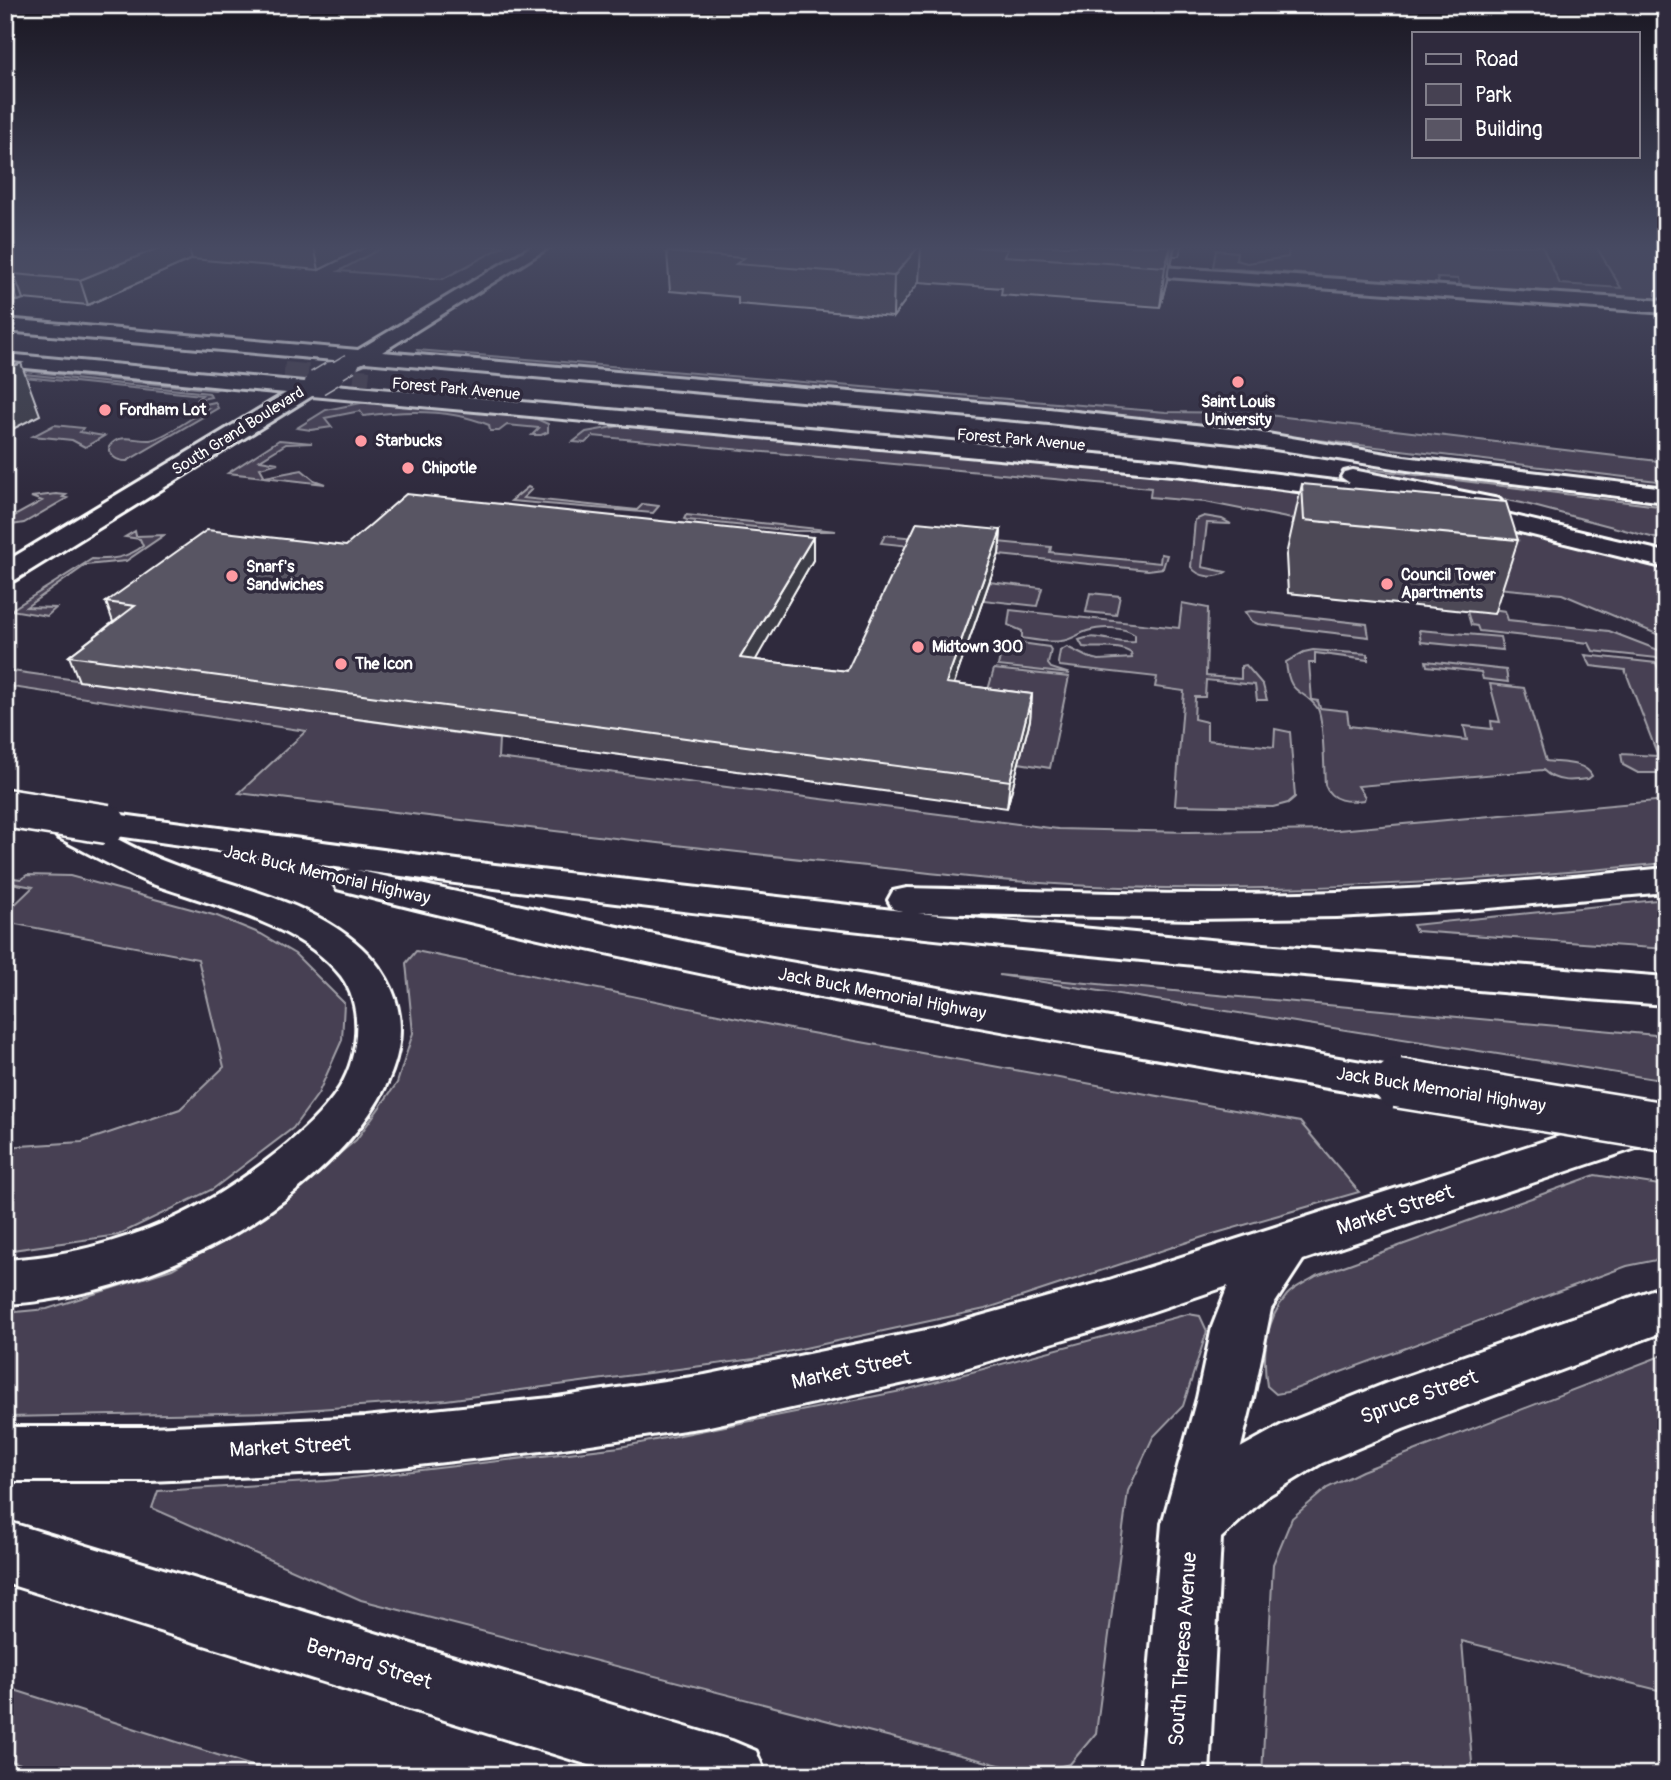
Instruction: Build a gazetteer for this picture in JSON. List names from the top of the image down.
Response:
{
  "streets": {
    "main road": [
      "Forest Park Avenue",
      "South Grand Boulevard",
      "Jack Buck Memorial Highway",
      "Market Street",
      "Spruce Street",
      "South Theresa Avenue",
      "Bernard Street"
    ]
  },
  "crossings": [
    ["Market Street", "South Theresa Avenue"],
    ["Spruce Street", "South Theresa Avenue"]
  ],
  "places": [
    "Saint Louis University",
    "Fordham Lot",
    "Starbucks",
    "Chipotle",
    "Snarf's Sandwiches",
    "Council Tower Apartments",
    "Midtown 300",
    "The Icon"
  ],
  "legend": ["Road", "Park", "Building"]
}
